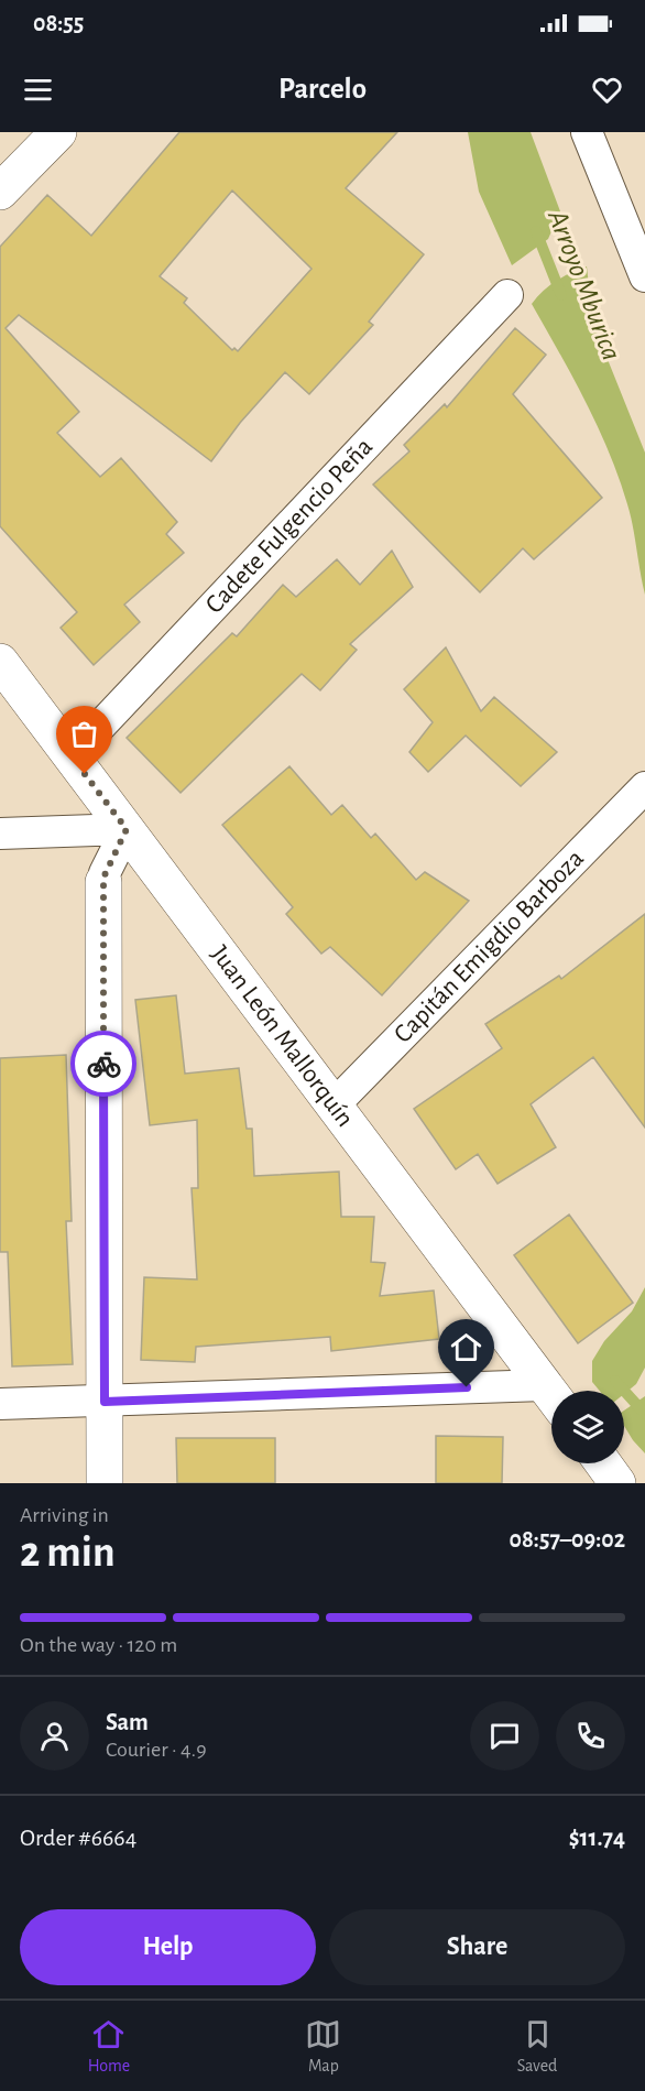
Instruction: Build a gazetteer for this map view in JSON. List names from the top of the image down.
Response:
{
  "streets": {
    "street": ["Cadete Fulgencio Peña", "Capitán Emigdio Barboza", "Juan León Mallorquín"]
  },
  "crossings": [
    ["Cadete Fulgencio Peña", "Juan León Mallorquín"],
    ["Capitán Emigdio Barboza", "Juan León Mallorquín"]
  ],
  "water": ["Arroyo Mburica"],
  "page": {
    "status": "08:55",
    "header": "Parcelo",
    "heading": ["2 min", "Arriving in", "08:57–09:02"],
    "panel": [
      "Sam",
      "Courier · 4.9",
      "Order #6664",
      "$11.74"
    ],
    "bar": "On the way · 120 m",
    "buttons": ["Help", "Share"],
    "tabs": ["Home", "Map", "Saved"]
  }
}
